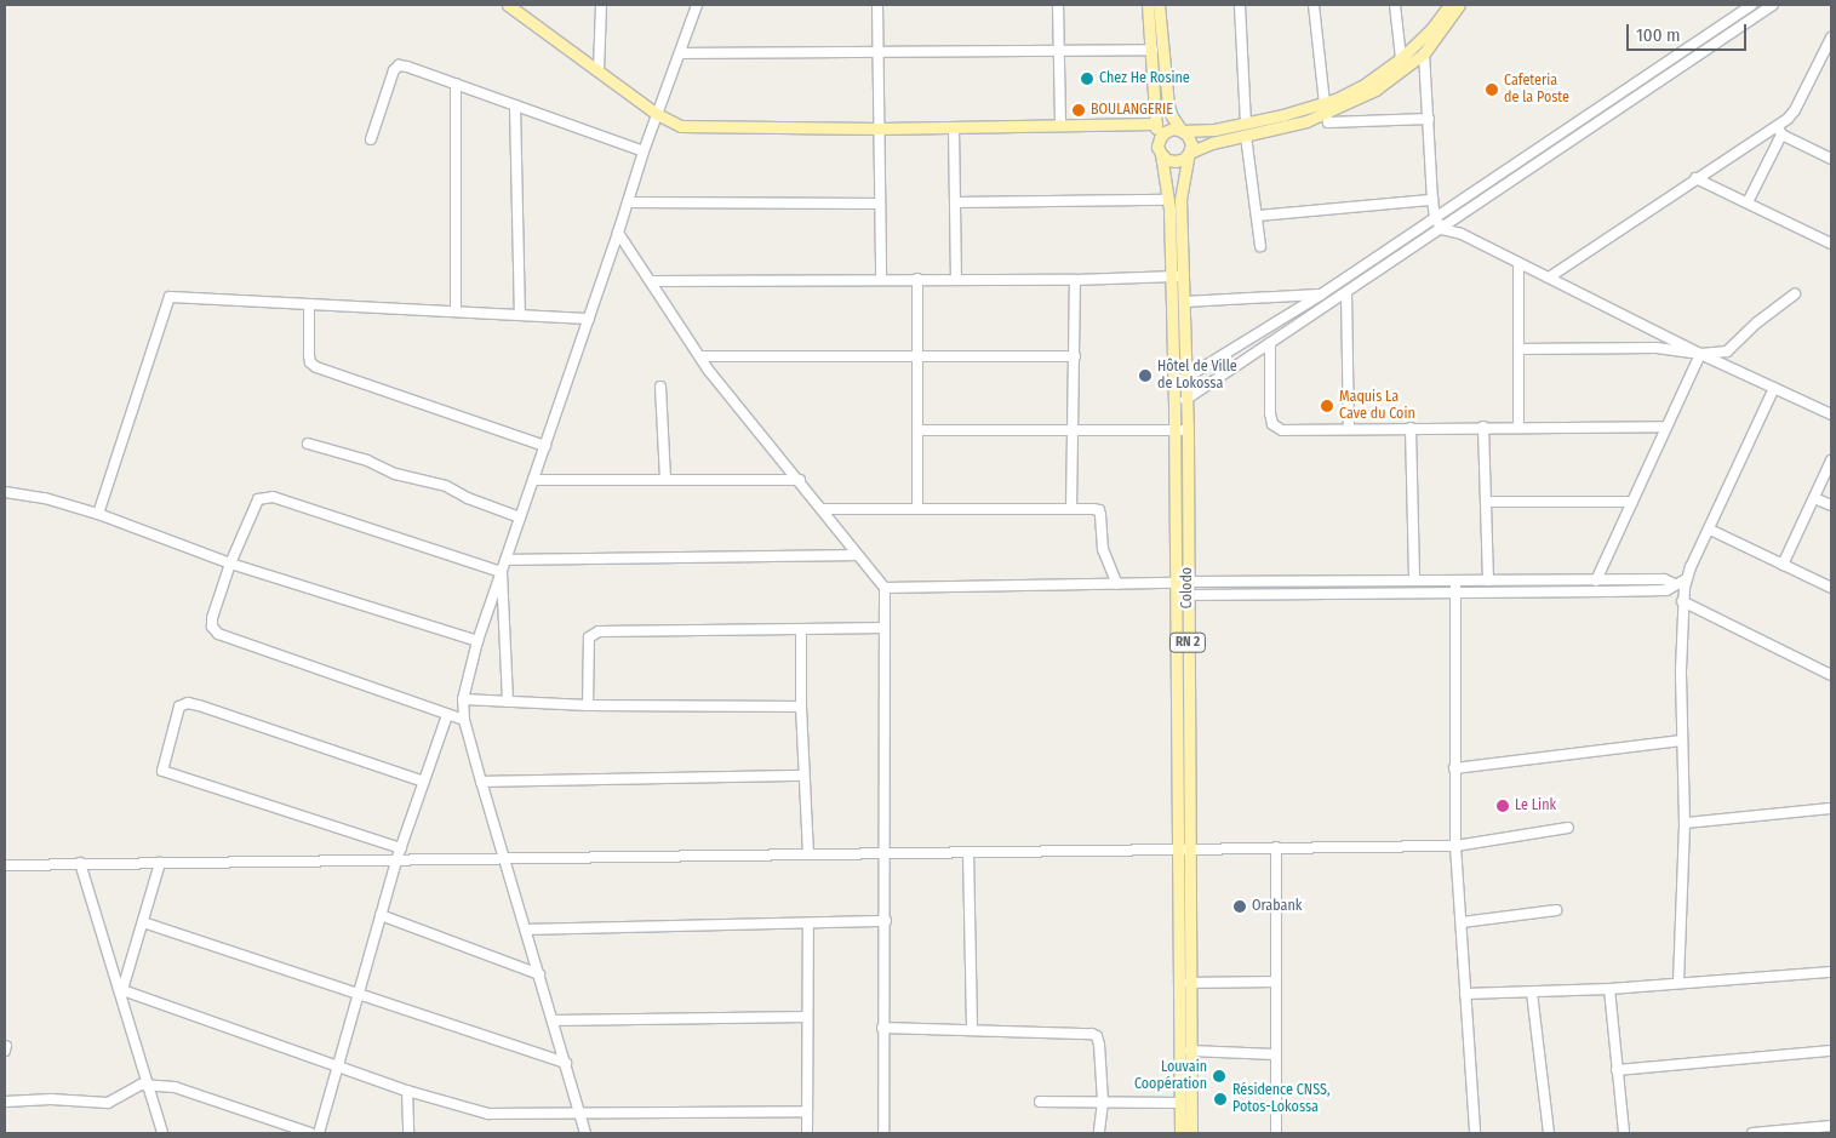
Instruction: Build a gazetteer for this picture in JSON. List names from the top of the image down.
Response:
{
  "streets": {
    "main road": ["Colodo", "RN 2"]
  },
  "crossings": [
    ["Colodo", "RN 2"]
  ],
  "places": [
    "Chez He Rosine",
    "Cafeteria de la Poste",
    "BOULANGERIE",
    "Hôtel de Ville de Lokossa",
    "Maquis La Cave du Coin",
    "Le Link",
    "Orabank",
    "Louvain Coopération",
    "Résidence CNSS, Potos-Lokossa"
  ],
  "scale_bar": "100 m"
}
